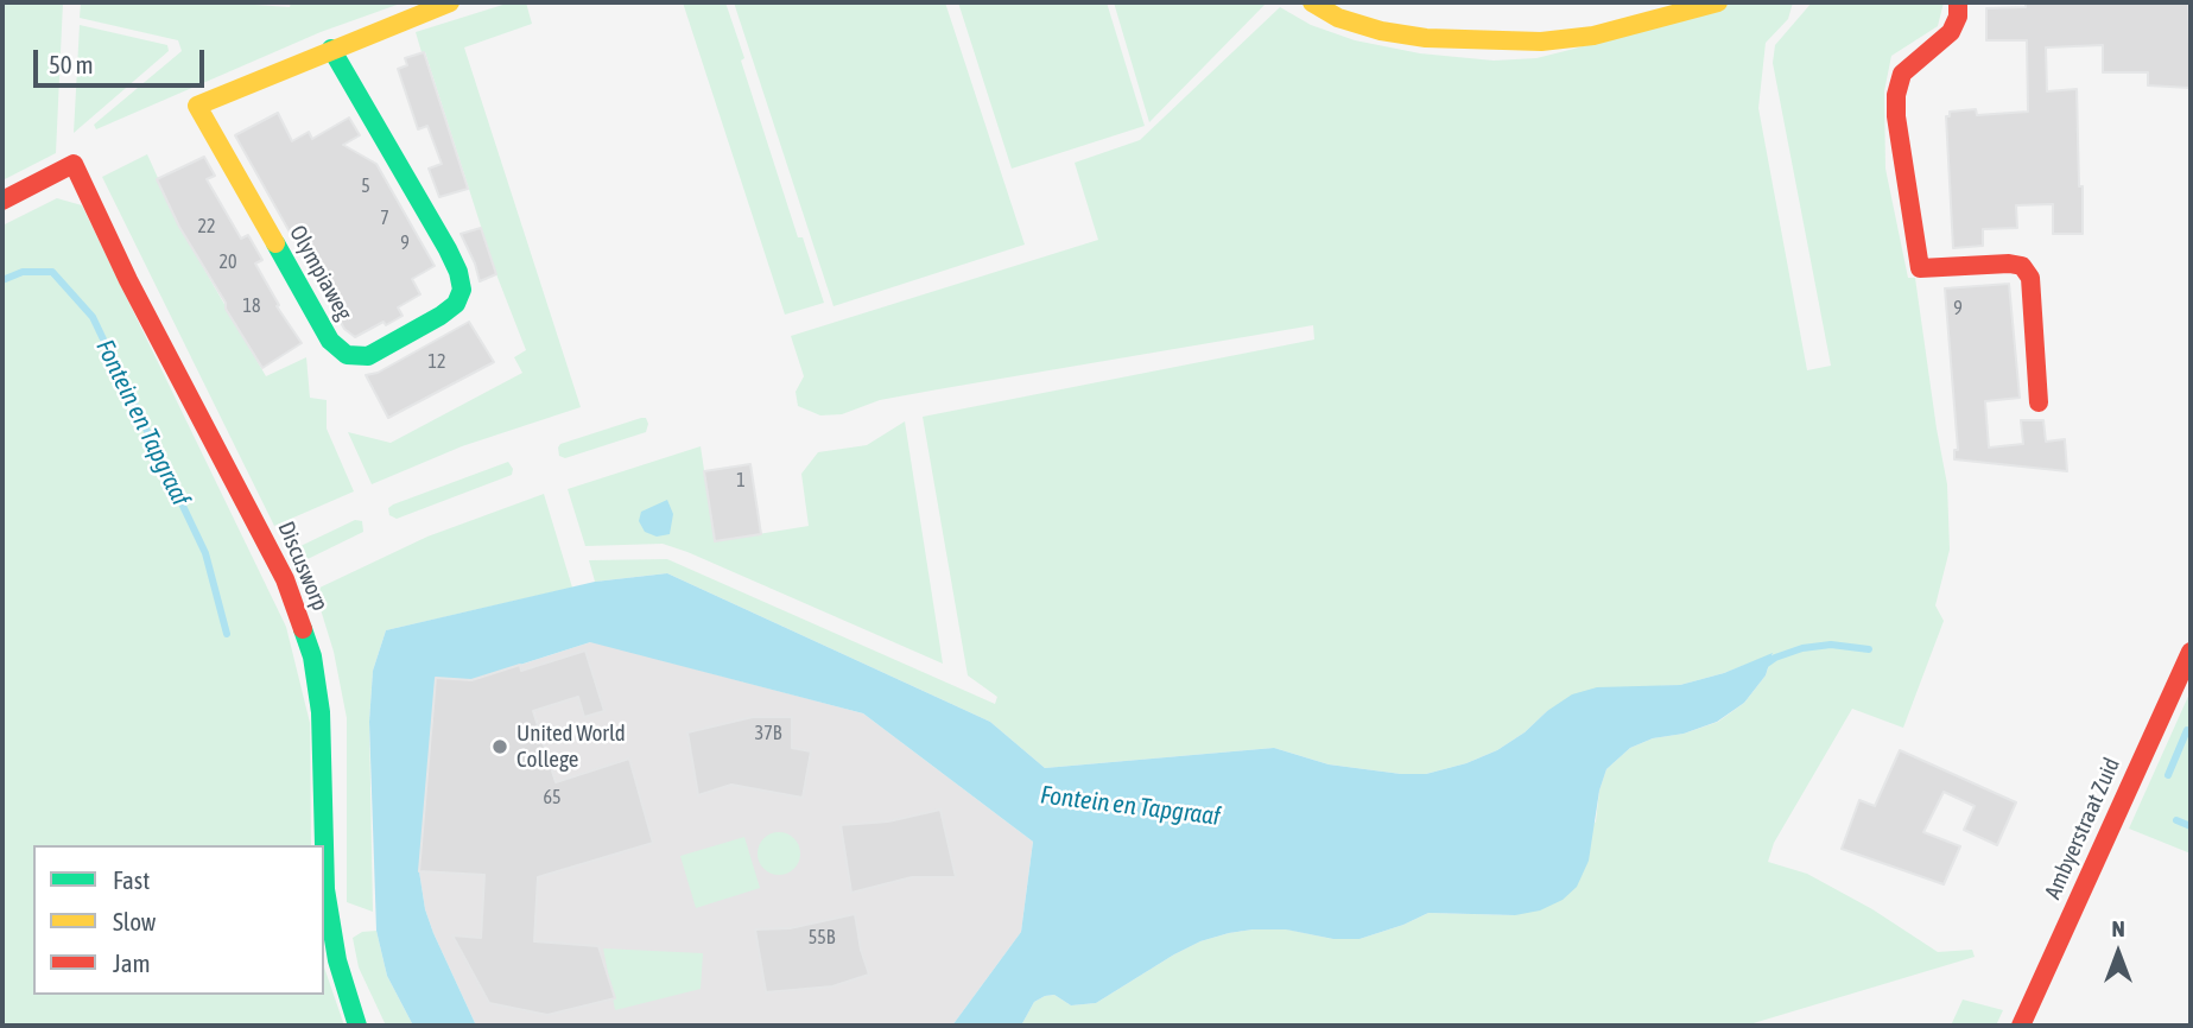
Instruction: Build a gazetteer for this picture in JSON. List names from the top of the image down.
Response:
{
  "streets": {
    "street": ["Olympiaweg", "Discusworp", "Ambyerstraat Zuid"]
  },
  "water": ["Fontein en Tapgraaf"],
  "places": ["United World College"],
  "house_numbers": [
    "5",
    "7",
    "22",
    "9",
    "20",
    "18",
    "9",
    "12",
    "1",
    "37B",
    "65",
    "55B"
  ],
  "legend": ["Fast", "Slow", "Jam"],
  "scale_bar": "50 m",
  "north": "top"
}
